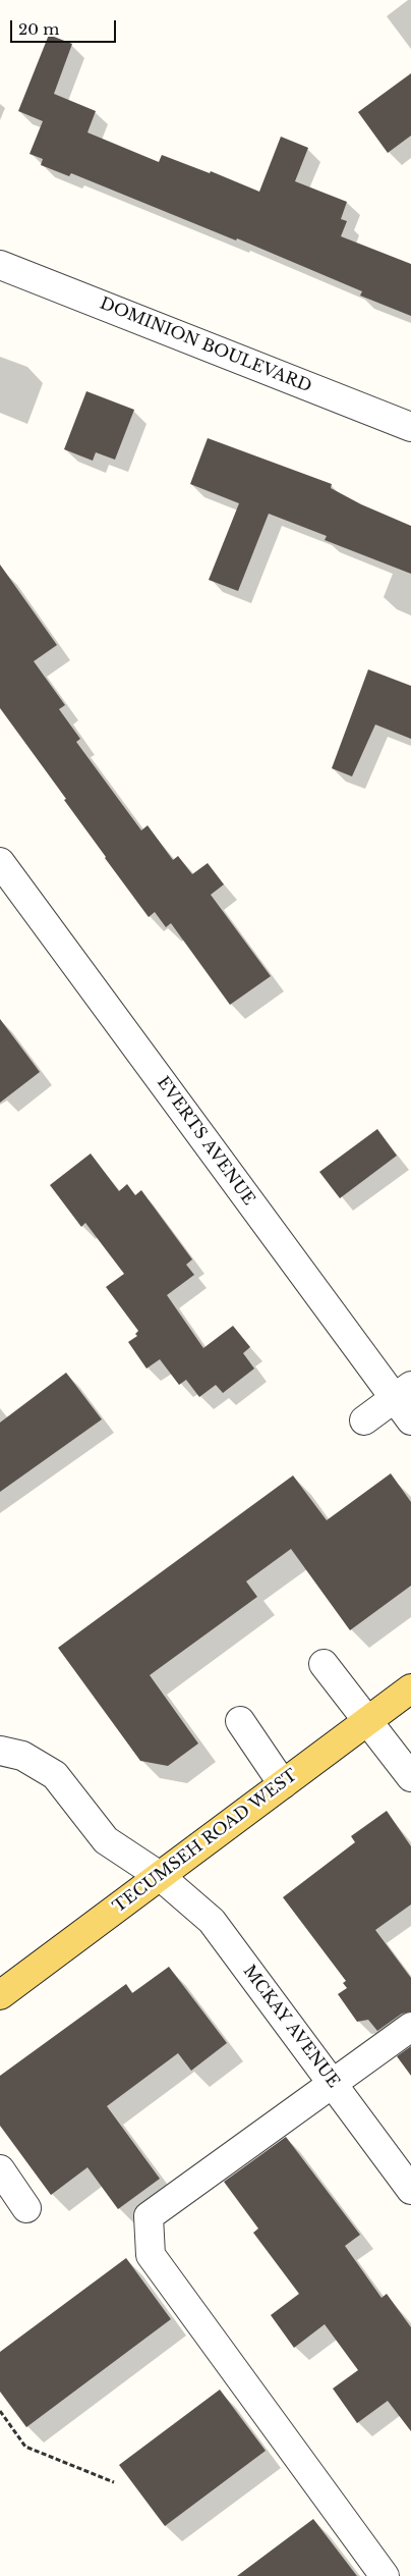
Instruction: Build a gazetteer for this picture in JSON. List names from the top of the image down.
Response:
{
  "streets": {
    "main road": ["TECUMSEH ROAD WEST"],
    "street": ["DOMINION BOULEVARD", "EVERTS AVENUE", "MCKAY AVENUE"]
  },
  "crossings": [
    ["TECUMSEH ROAD WEST", "MCKAY AVENUE"]
  ],
  "scale_bar": "20 m"
}
